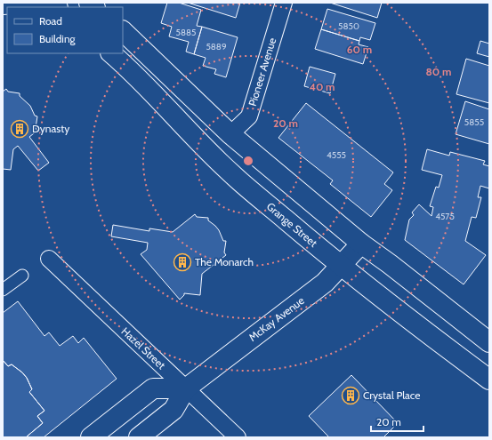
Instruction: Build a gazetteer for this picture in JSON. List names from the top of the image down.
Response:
{
  "streets": {
    "main road": ["Grange Street", "McKay Avenue"],
    "street": ["Pioneer Avenue", "Hazel Street"]
  },
  "crossings": [
    ["Grange Street", "McKay Avenue"],
    ["McKay Avenue", "Hazel Street"]
  ],
  "places": {
    "building": ["Dynasty", "The Monarch", "Crystal Place"]
  },
  "house_numbers": [
    "5850",
    "5885",
    "5889",
    "5855",
    "4555",
    "4575"
  ],
  "legend": ["Road", "Building"],
  "scale_bar": "20 m",
  "rings": [
    "60 m",
    "80 m",
    "40 m",
    "20 m"
  ]
}
